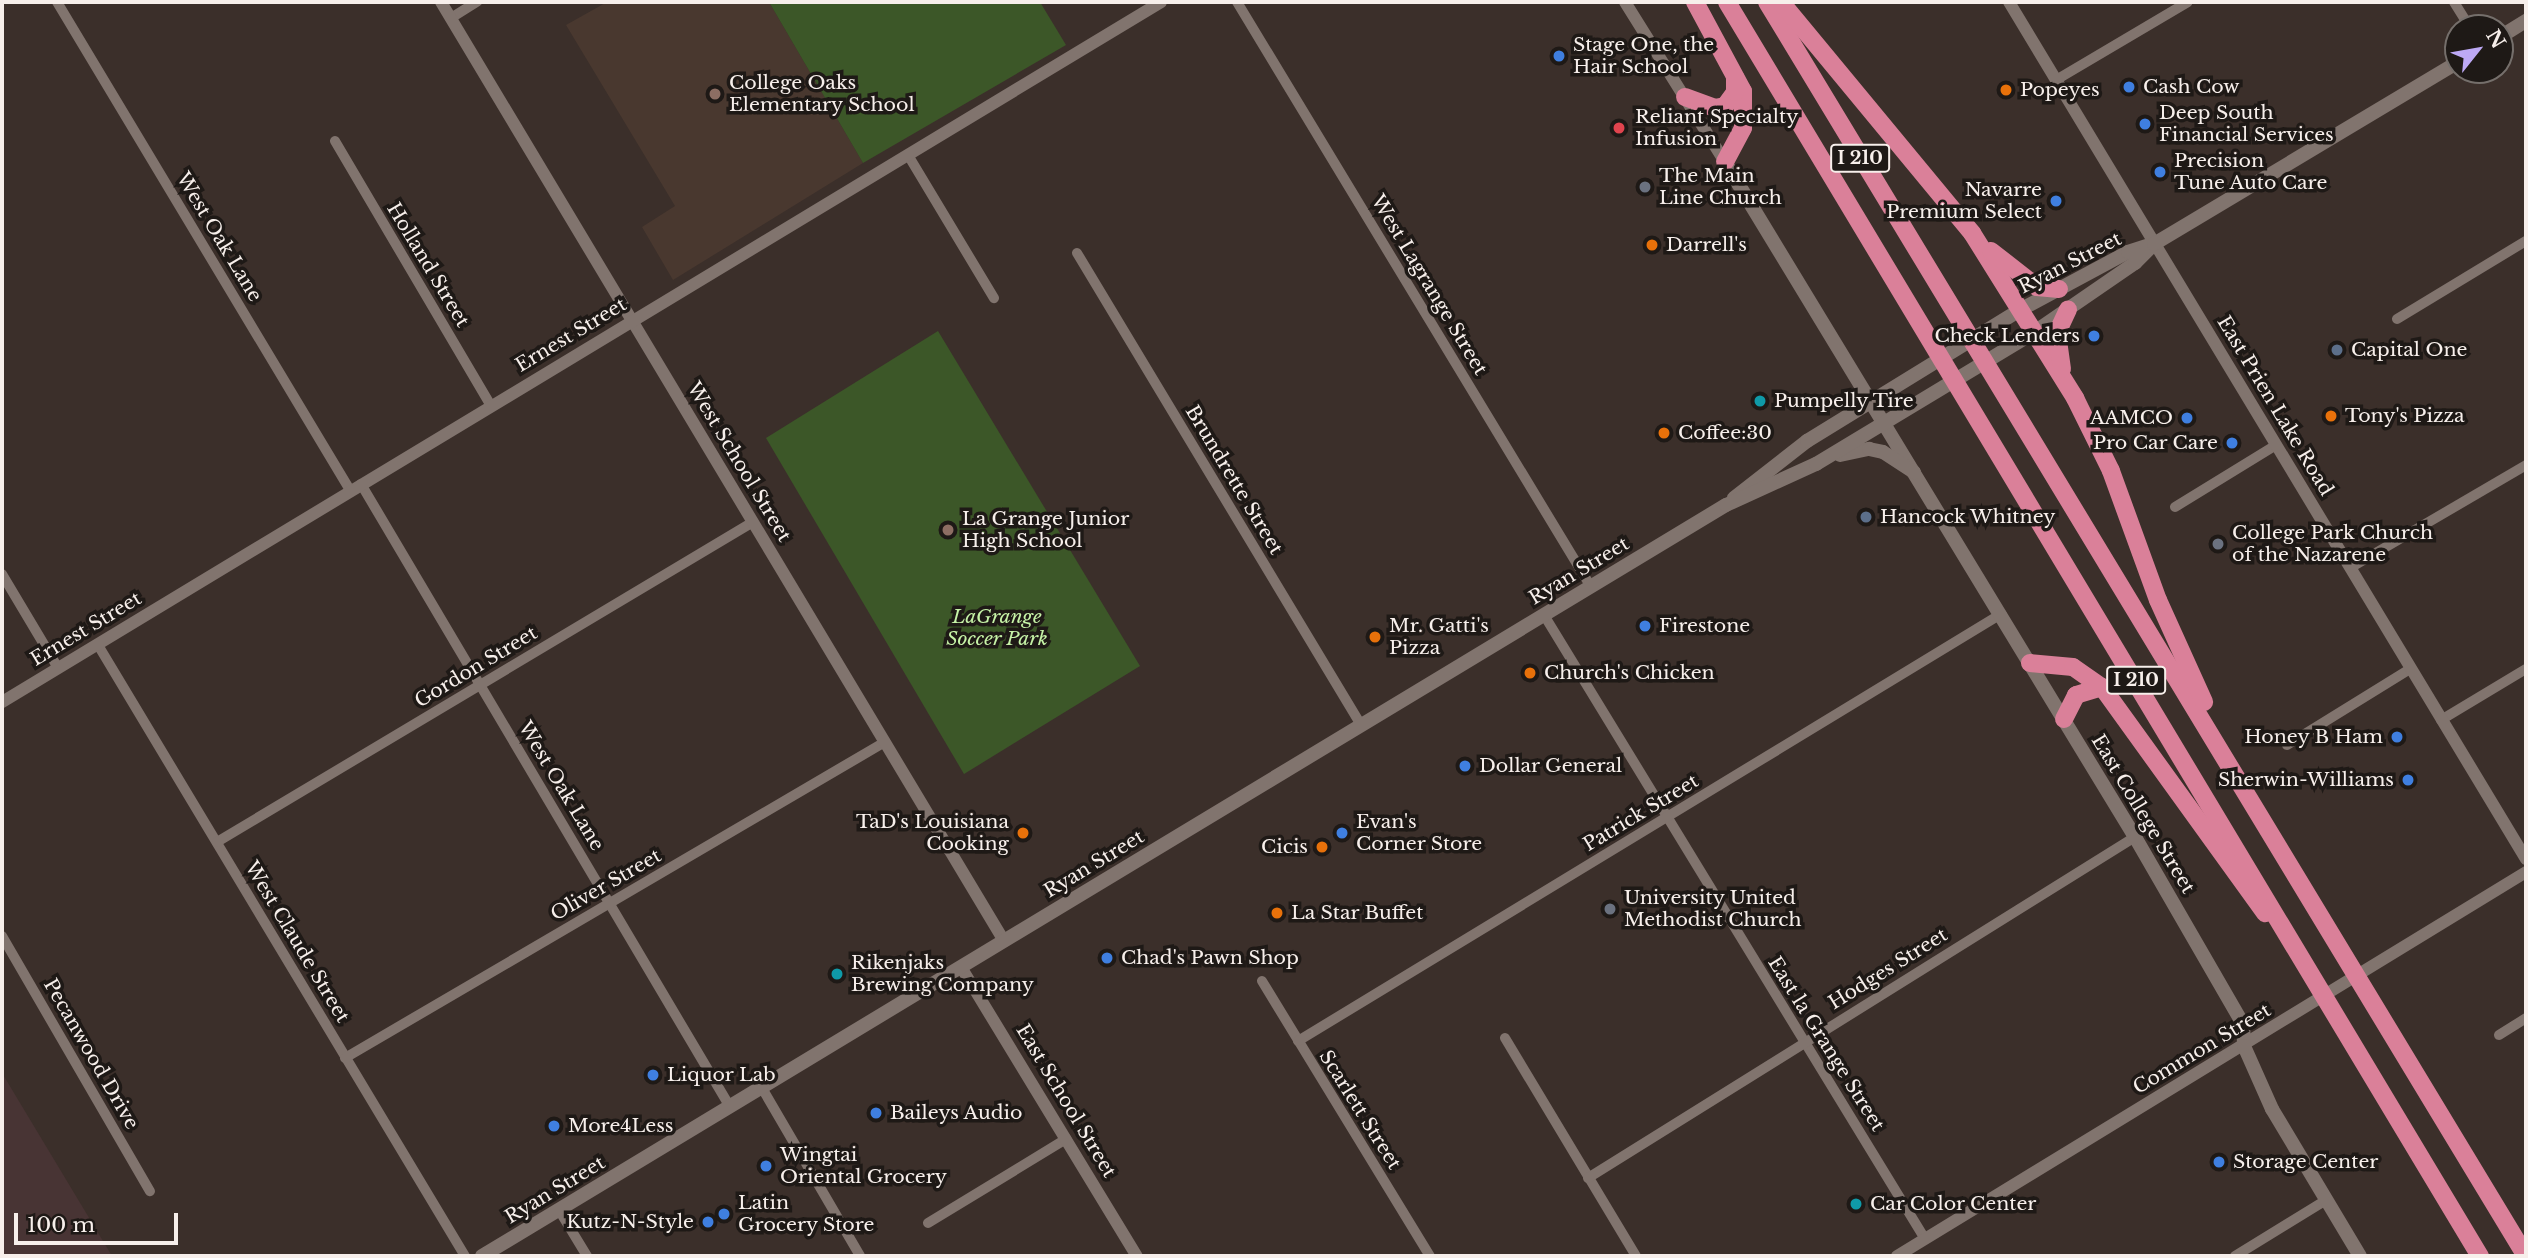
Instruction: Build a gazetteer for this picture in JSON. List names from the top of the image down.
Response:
{
  "streets": {
    "highway": ["I 210"],
    "main road": ["Ryan Street", "East College Street"],
    "street": [
      "West Oak Lane",
      "Holland Street",
      "West Lagrange Street",
      "Ernest Street",
      "East Prien Lake Road",
      "West School Street",
      "Brundrette Street",
      "Gordon Street",
      "Patrick Street",
      "Oliver Street",
      "West Claude Street",
      "Hodges Street",
      "East la Grange Street",
      "Common Street",
      "Pecanwood Drive",
      "East School Street",
      "Scarlett Street"
    ]
  },
  "crossings": [
    ["West Oak Lane", "Ryan Street"],
    ["West Oak Lane", "Ernest Street"],
    ["West Oak Lane", "Gordon Street"],
    ["West Oak Lane", "Oliver Street"],
    ["Ryan Street", "West Lagrange Street"],
    ["Ryan Street", "East Prien Lake Road"],
    ["Ryan Street", "West School Street"],
    ["Ryan Street", "Brundrette Street"],
    ["Ryan Street", "East College Street"],
    ["Ryan Street", "East la Grange Street"],
    ["Ryan Street", "East School Street"],
    ["Holland Street", "Ernest Street"],
    ["Ernest Street", "West School Street"],
    ["Ernest Street", "West Claude Street"],
    ["West School Street", "Gordon Street"],
    ["West School Street", "Oliver Street"],
    ["Gordon Street", "West Claude Street"],
    ["Patrick Street", "East College Street"],
    ["Patrick Street", "East la Grange Street"],
    ["Patrick Street", "Scarlett Street"],
    ["East College Street", "Hodges Street"],
    ["East College Street", "Common Street"],
    ["Oliver Street", "West Claude Street"],
    ["Hodges Street", "East la Grange Street"],
    ["East la Grange Street", "Common Street"]
  ],
  "parks": ["LaGrange Soccer Park"],
  "places": [
    "Stage One, the Hair School",
    "Cash Cow",
    "Popeyes",
    "College Oaks Elementary School",
    "Deep South Financial Services",
    "Reliant Specialty Infusion",
    "Precision Tune Auto Care",
    "The Main Line Church",
    "Navarre Premium Select",
    "Darrell's",
    "Check Lenders",
    "Capital One",
    "Pumpelly Tire",
    "Tony's Pizza",
    "AAMCO",
    "Coffee:30",
    "Pro Car Care",
    "Hancock Whitney",
    "La Grange Junior High School",
    "College Park Church of the Nazarene",
    "Firestone",
    "Mr. Gatti's Pizza",
    "Church's Chicken",
    "Honey B Ham",
    "Dollar General",
    "Sherwin-Williams",
    "TaD's Louisiana Cooking",
    "Evan's Corner Store",
    "Cicis",
    "University United Methodist Church",
    "La Star Buffet",
    "Chad's Pawn Shop",
    "Rikenjaks Brewing Company",
    "Liquor Lab",
    "Baileys Audio",
    "More4Less",
    "Storage Center",
    "Wingtai Oriental Grocery",
    "Car Color Center",
    "Latin Grocery Store",
    "Kutz-N-Style"
  ],
  "scale_bar": "100 m",
  "north": "top right"
}
